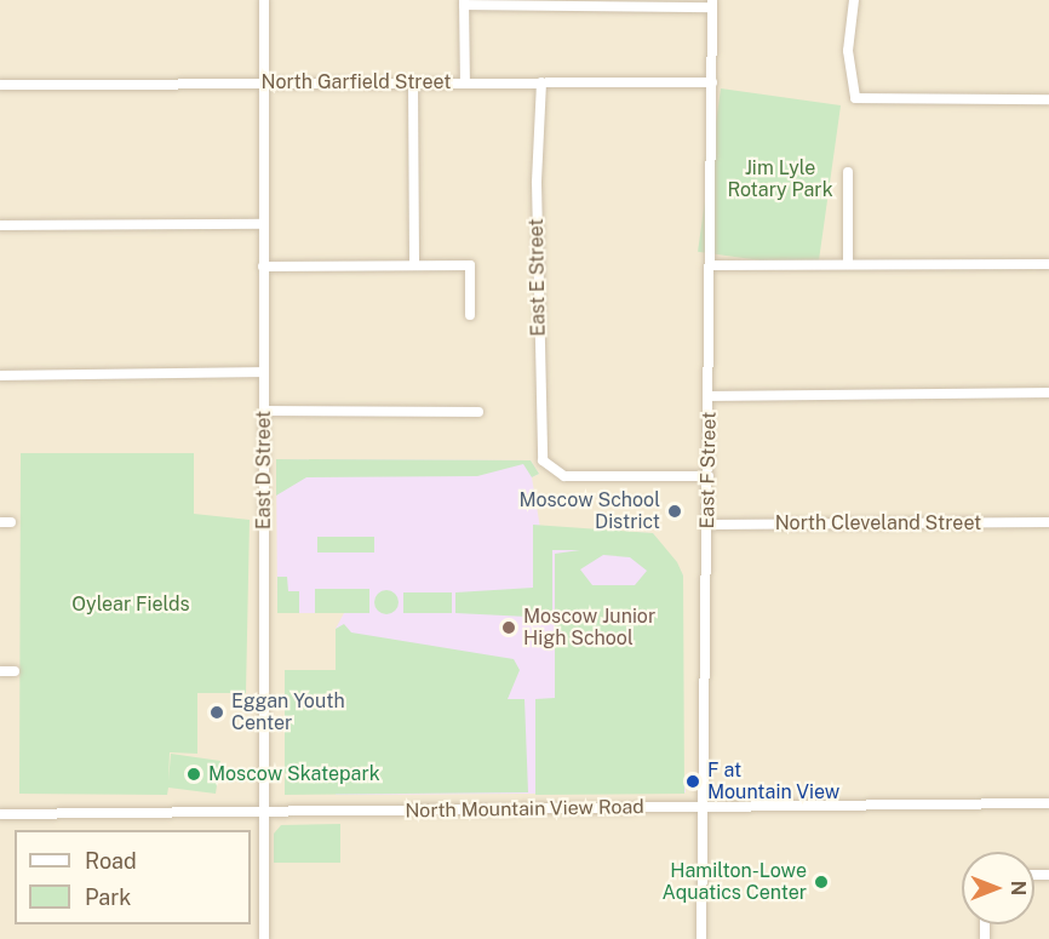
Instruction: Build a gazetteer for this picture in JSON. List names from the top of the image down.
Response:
{
  "streets": {
    "street": [
      "North Garfield Street",
      "East E Street",
      "East D Street",
      "East F Street",
      "North Cleveland Street",
      "North Mountain View Road"
    ]
  },
  "crossings": [
    ["North Garfield Street", "East E Street"],
    ["North Garfield Street", "East D Street"],
    ["North Garfield Street", "East F Street"],
    ["East E Street", "East F Street"],
    ["East D Street", "North Mountain View Road"],
    ["East F Street", "North Cleveland Street"],
    ["East F Street", "North Mountain View Road"]
  ],
  "parks": ["Jim Lyle Rotary Park", "Oylear Fields"],
  "places": [
    "Moscow School District",
    "Moscow Junior High School",
    "Eggan Youth Center",
    "Moscow Skatepark",
    "F at Mountain View",
    "Hamilton-Lowe Aquatics Center"
  ],
  "legend": ["Road", "Park"],
  "north": "right"
}
